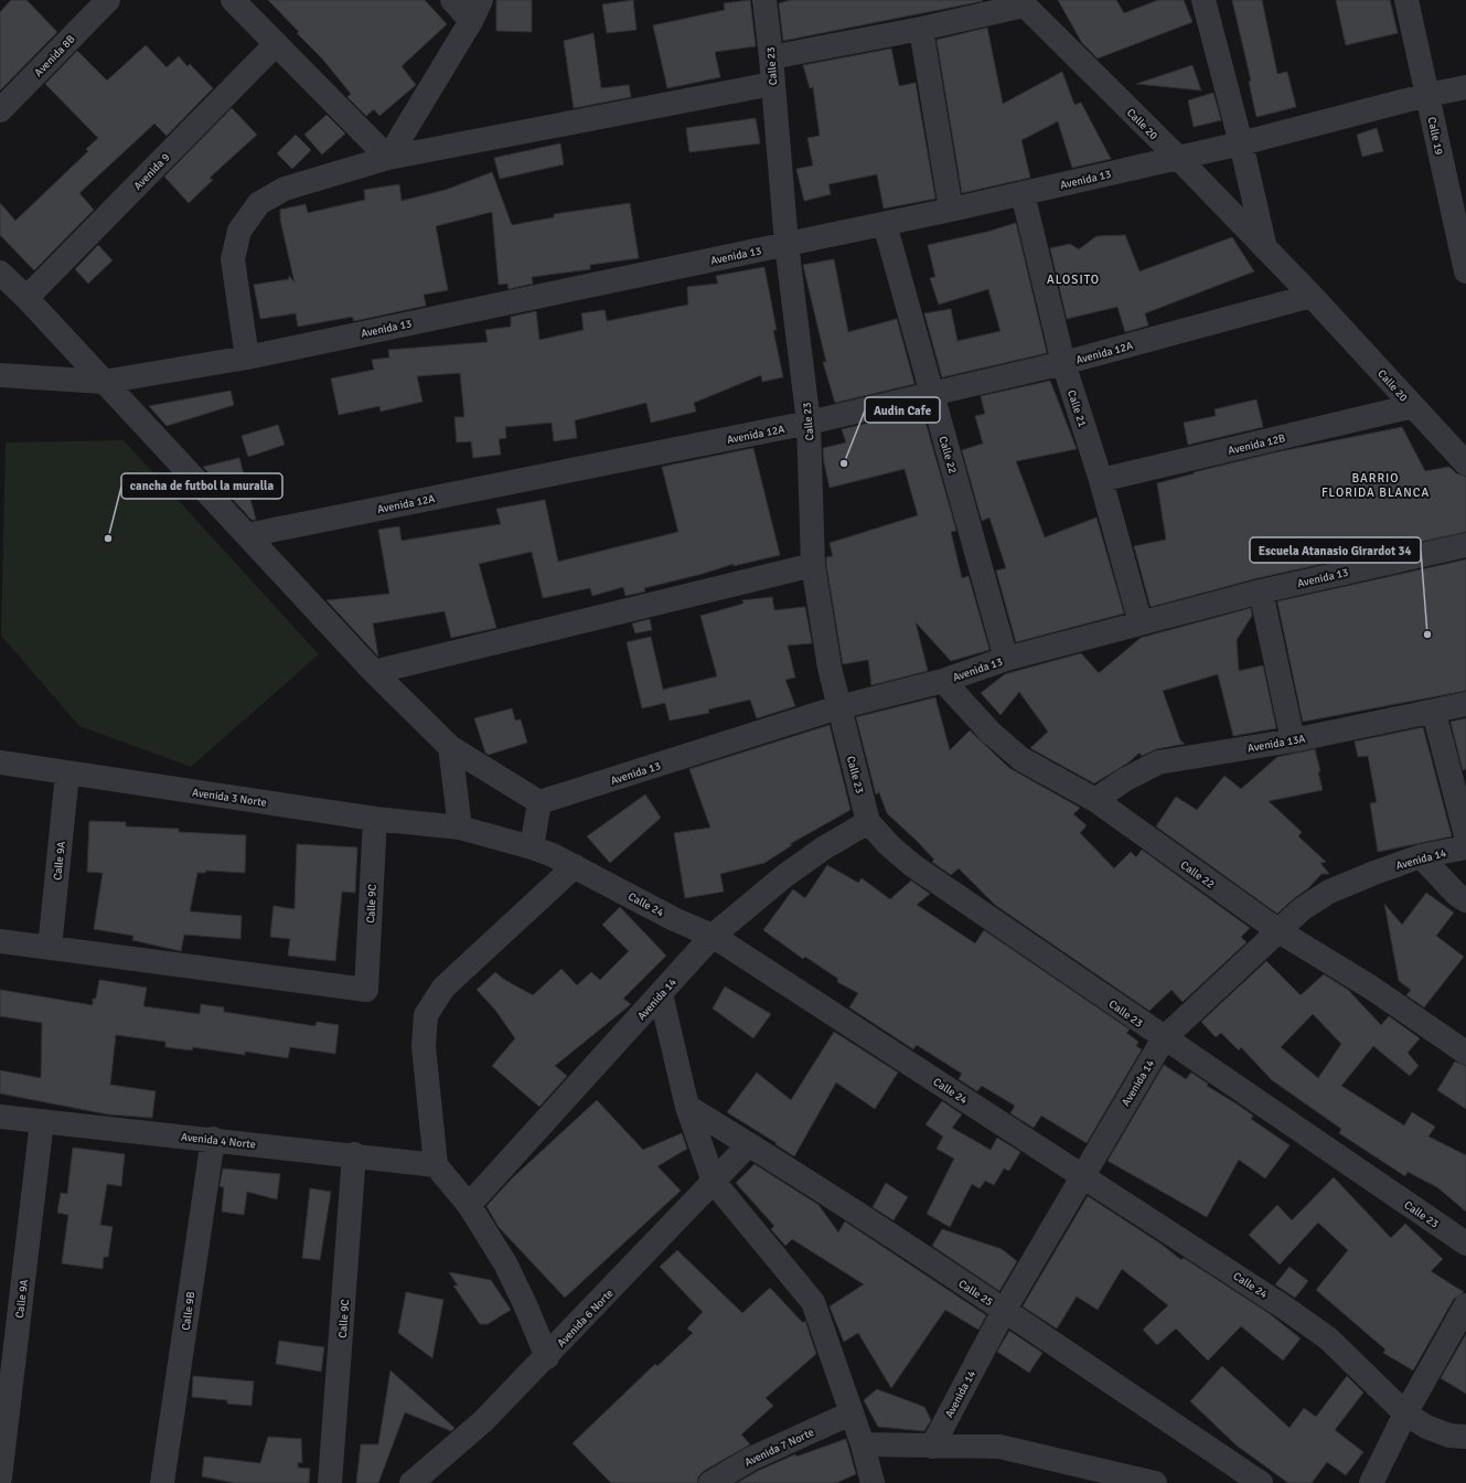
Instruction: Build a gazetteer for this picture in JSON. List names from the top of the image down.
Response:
{
  "streets": {
    "street": [
      "Avenida 8B",
      "Calle 23",
      "Calle 20",
      "Calle 19",
      "Avenida 9",
      "Avenida 13",
      "Avenida 12A",
      "Calle 21",
      "Avenida 12B",
      "Calle 22",
      "Avenida 13A",
      "Avenida 3 Norte",
      "Avenida 14",
      "Calle 9A",
      "Calle 9C",
      "Calle 24",
      "Avenida 4 Norte",
      "Calle 25",
      "Calle 9B",
      "Avenida 6 Norte",
      "Avenida 7 Norte"
    ]
  },
  "crossings": [
    ["Calle 23", "Avenida 13"],
    ["Calle 23", "Avenida 12A"],
    ["Calle 23", "Avenida 14"],
    ["Calle 20", "Avenida 13"],
    ["Calle 20", "Avenida 12A"],
    ["Calle 20", "Avenida 12B"],
    ["Calle 19", "Avenida 13"],
    ["Avenida 13", "Calle 21"],
    ["Avenida 13", "Calle 22"],
    ["Avenida 12A", "Calle 21"],
    ["Avenida 12A", "Calle 22"],
    ["Calle 21", "Avenida 12B"],
    ["Calle 22", "Avenida 13A"],
    ["Calle 22", "Avenida 14"],
    ["Avenida 3 Norte", "Calle 9A"],
    ["Avenida 3 Norte", "Calle 9C"],
    ["Avenida 3 Norte", "Calle 24"],
    ["Avenida 14", "Calle 24"],
    ["Avenida 14", "Calle 25"],
    ["Calle 9A", "Calle 9C"],
    ["Calle 9A", "Avenida 4 Norte"],
    ["Calle 9C", "Avenida 4 Norte"],
    ["Avenida 4 Norte", "Calle 9B"],
    ["Calle 25", "Avenida 6 Norte"]
  ],
  "districts": ["ALOSITO", "BARRIO FLORIDA BLANCA"],
  "places": ["Audin Cafe", "cancha de futbol la muralla", "Escuela Atanasio Girardot 34"]
}
